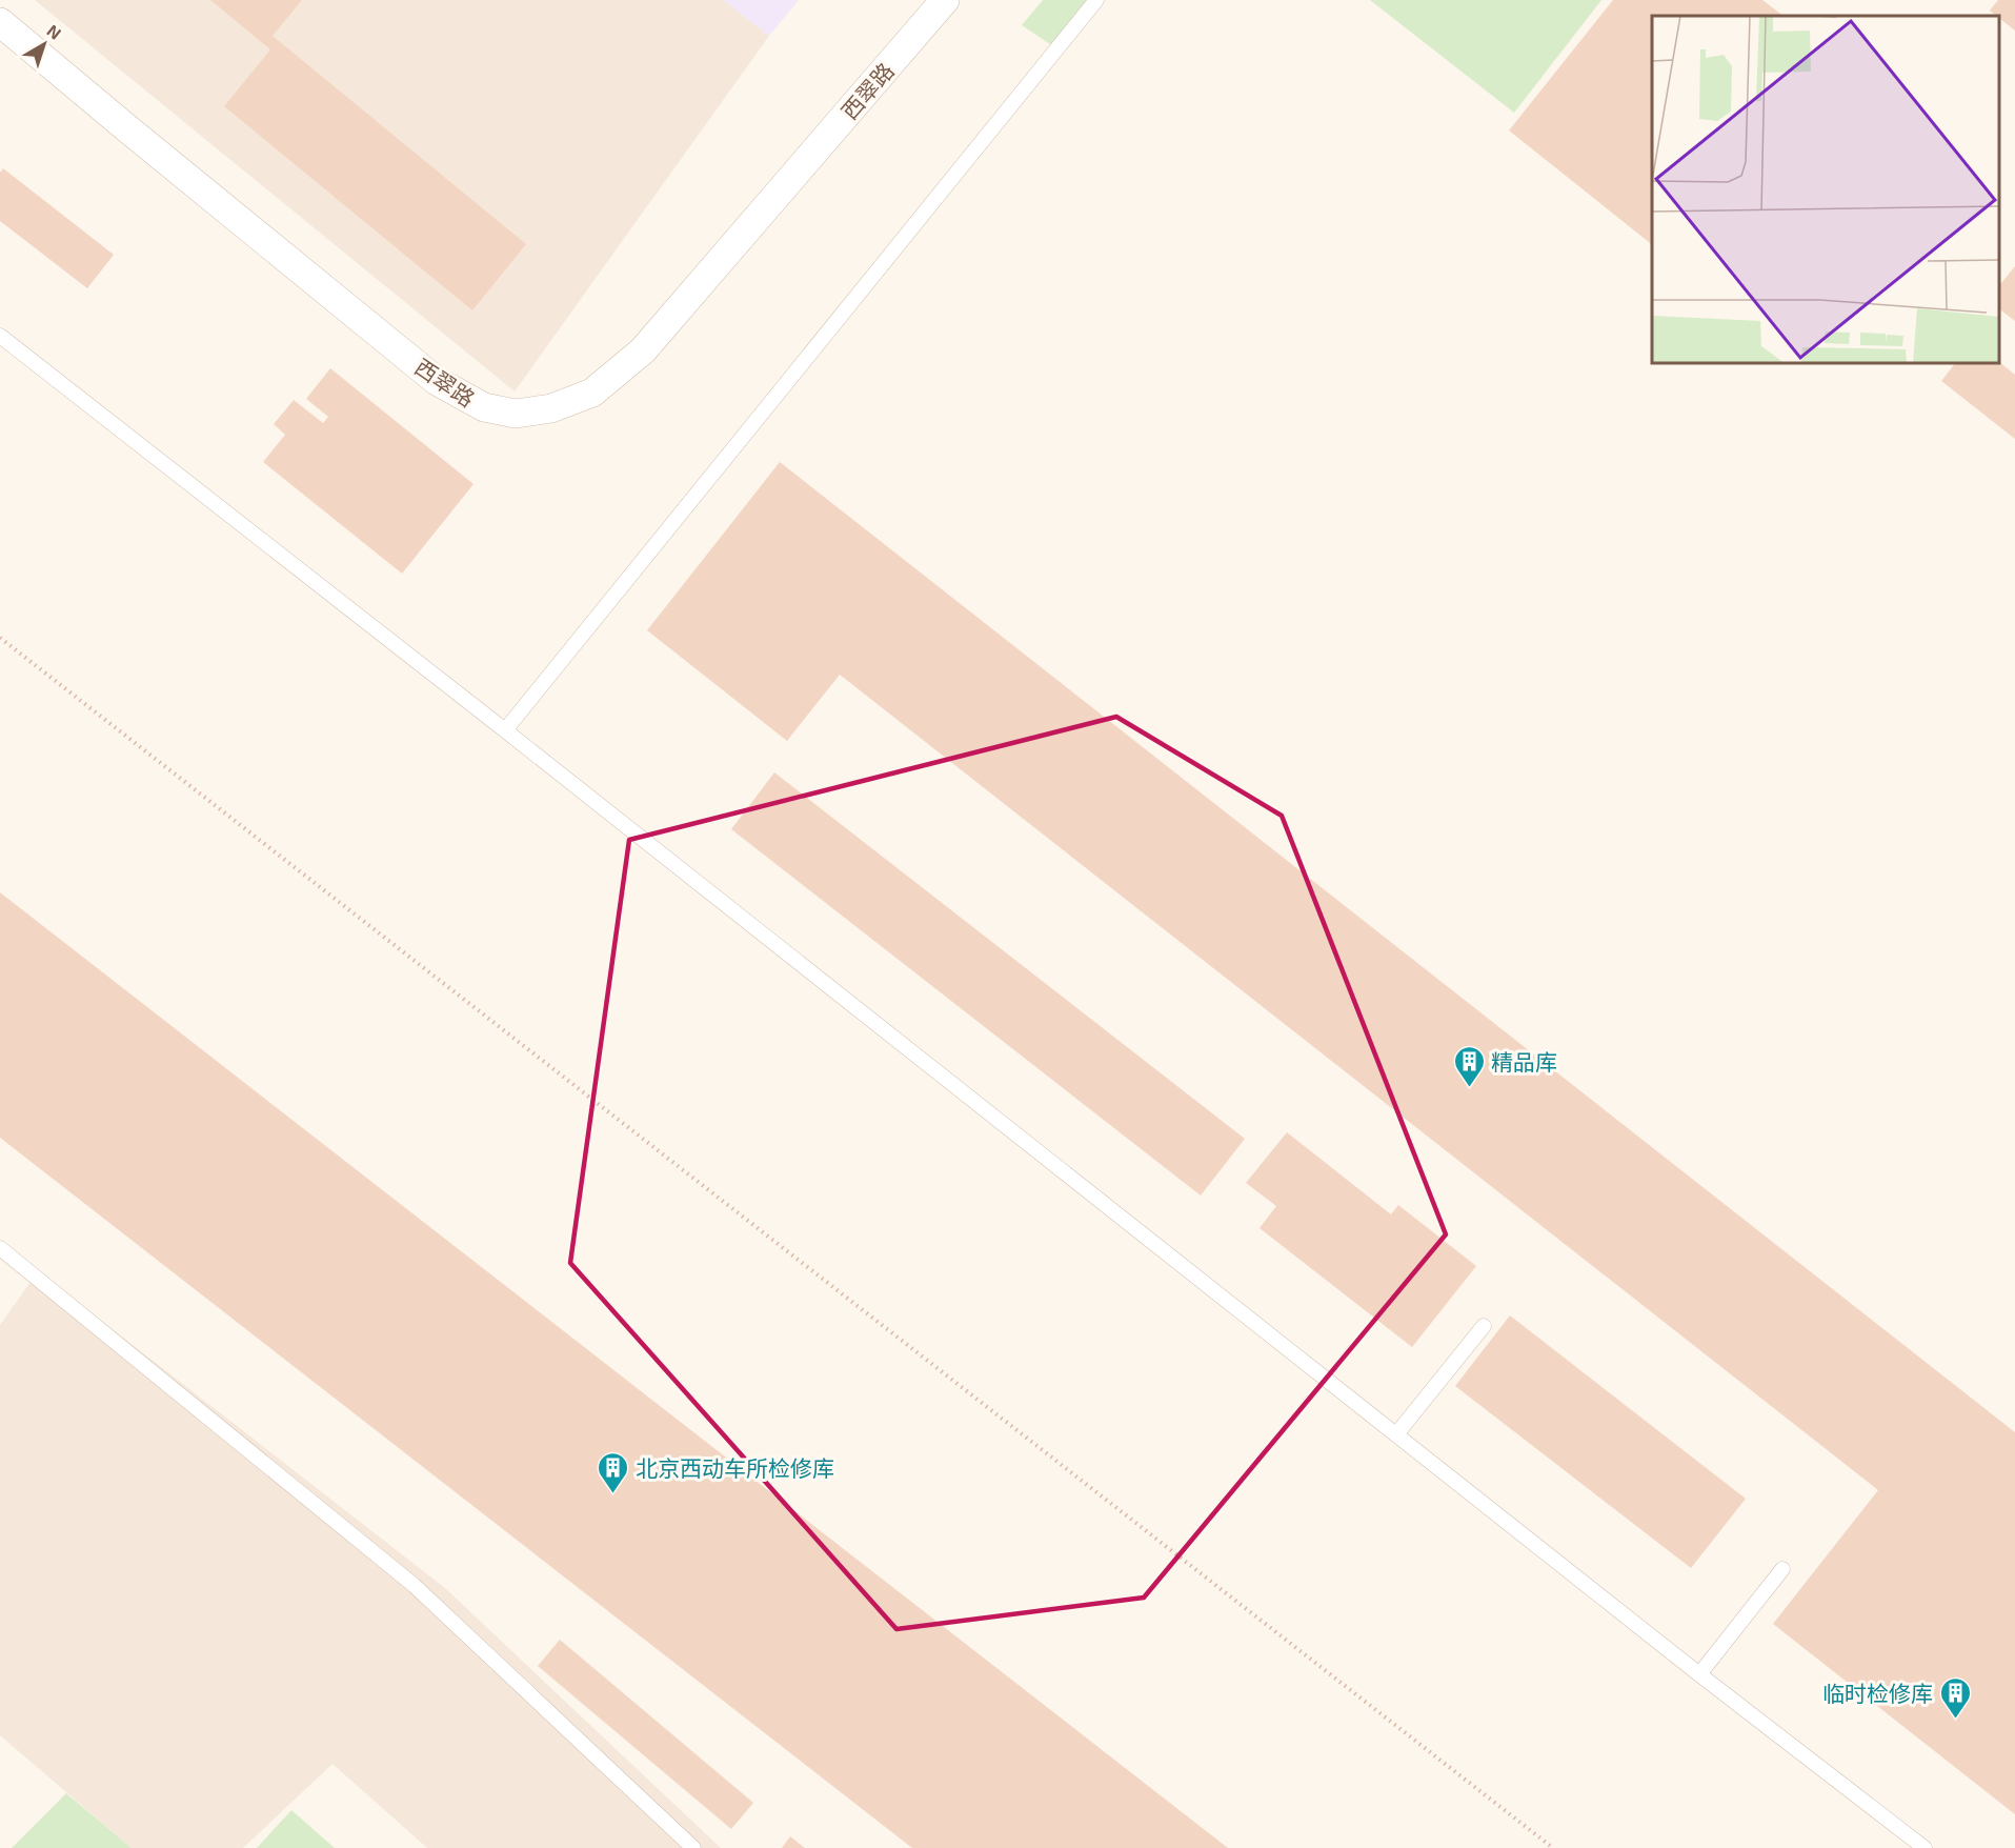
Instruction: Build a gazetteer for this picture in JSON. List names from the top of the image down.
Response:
{
  "streets": {
    "street": ["西翠路"]
  },
  "places": {
    "building": ["精品库", "北京西动车所检修库", "临时检修库"]
  },
  "north": "top right"
}
